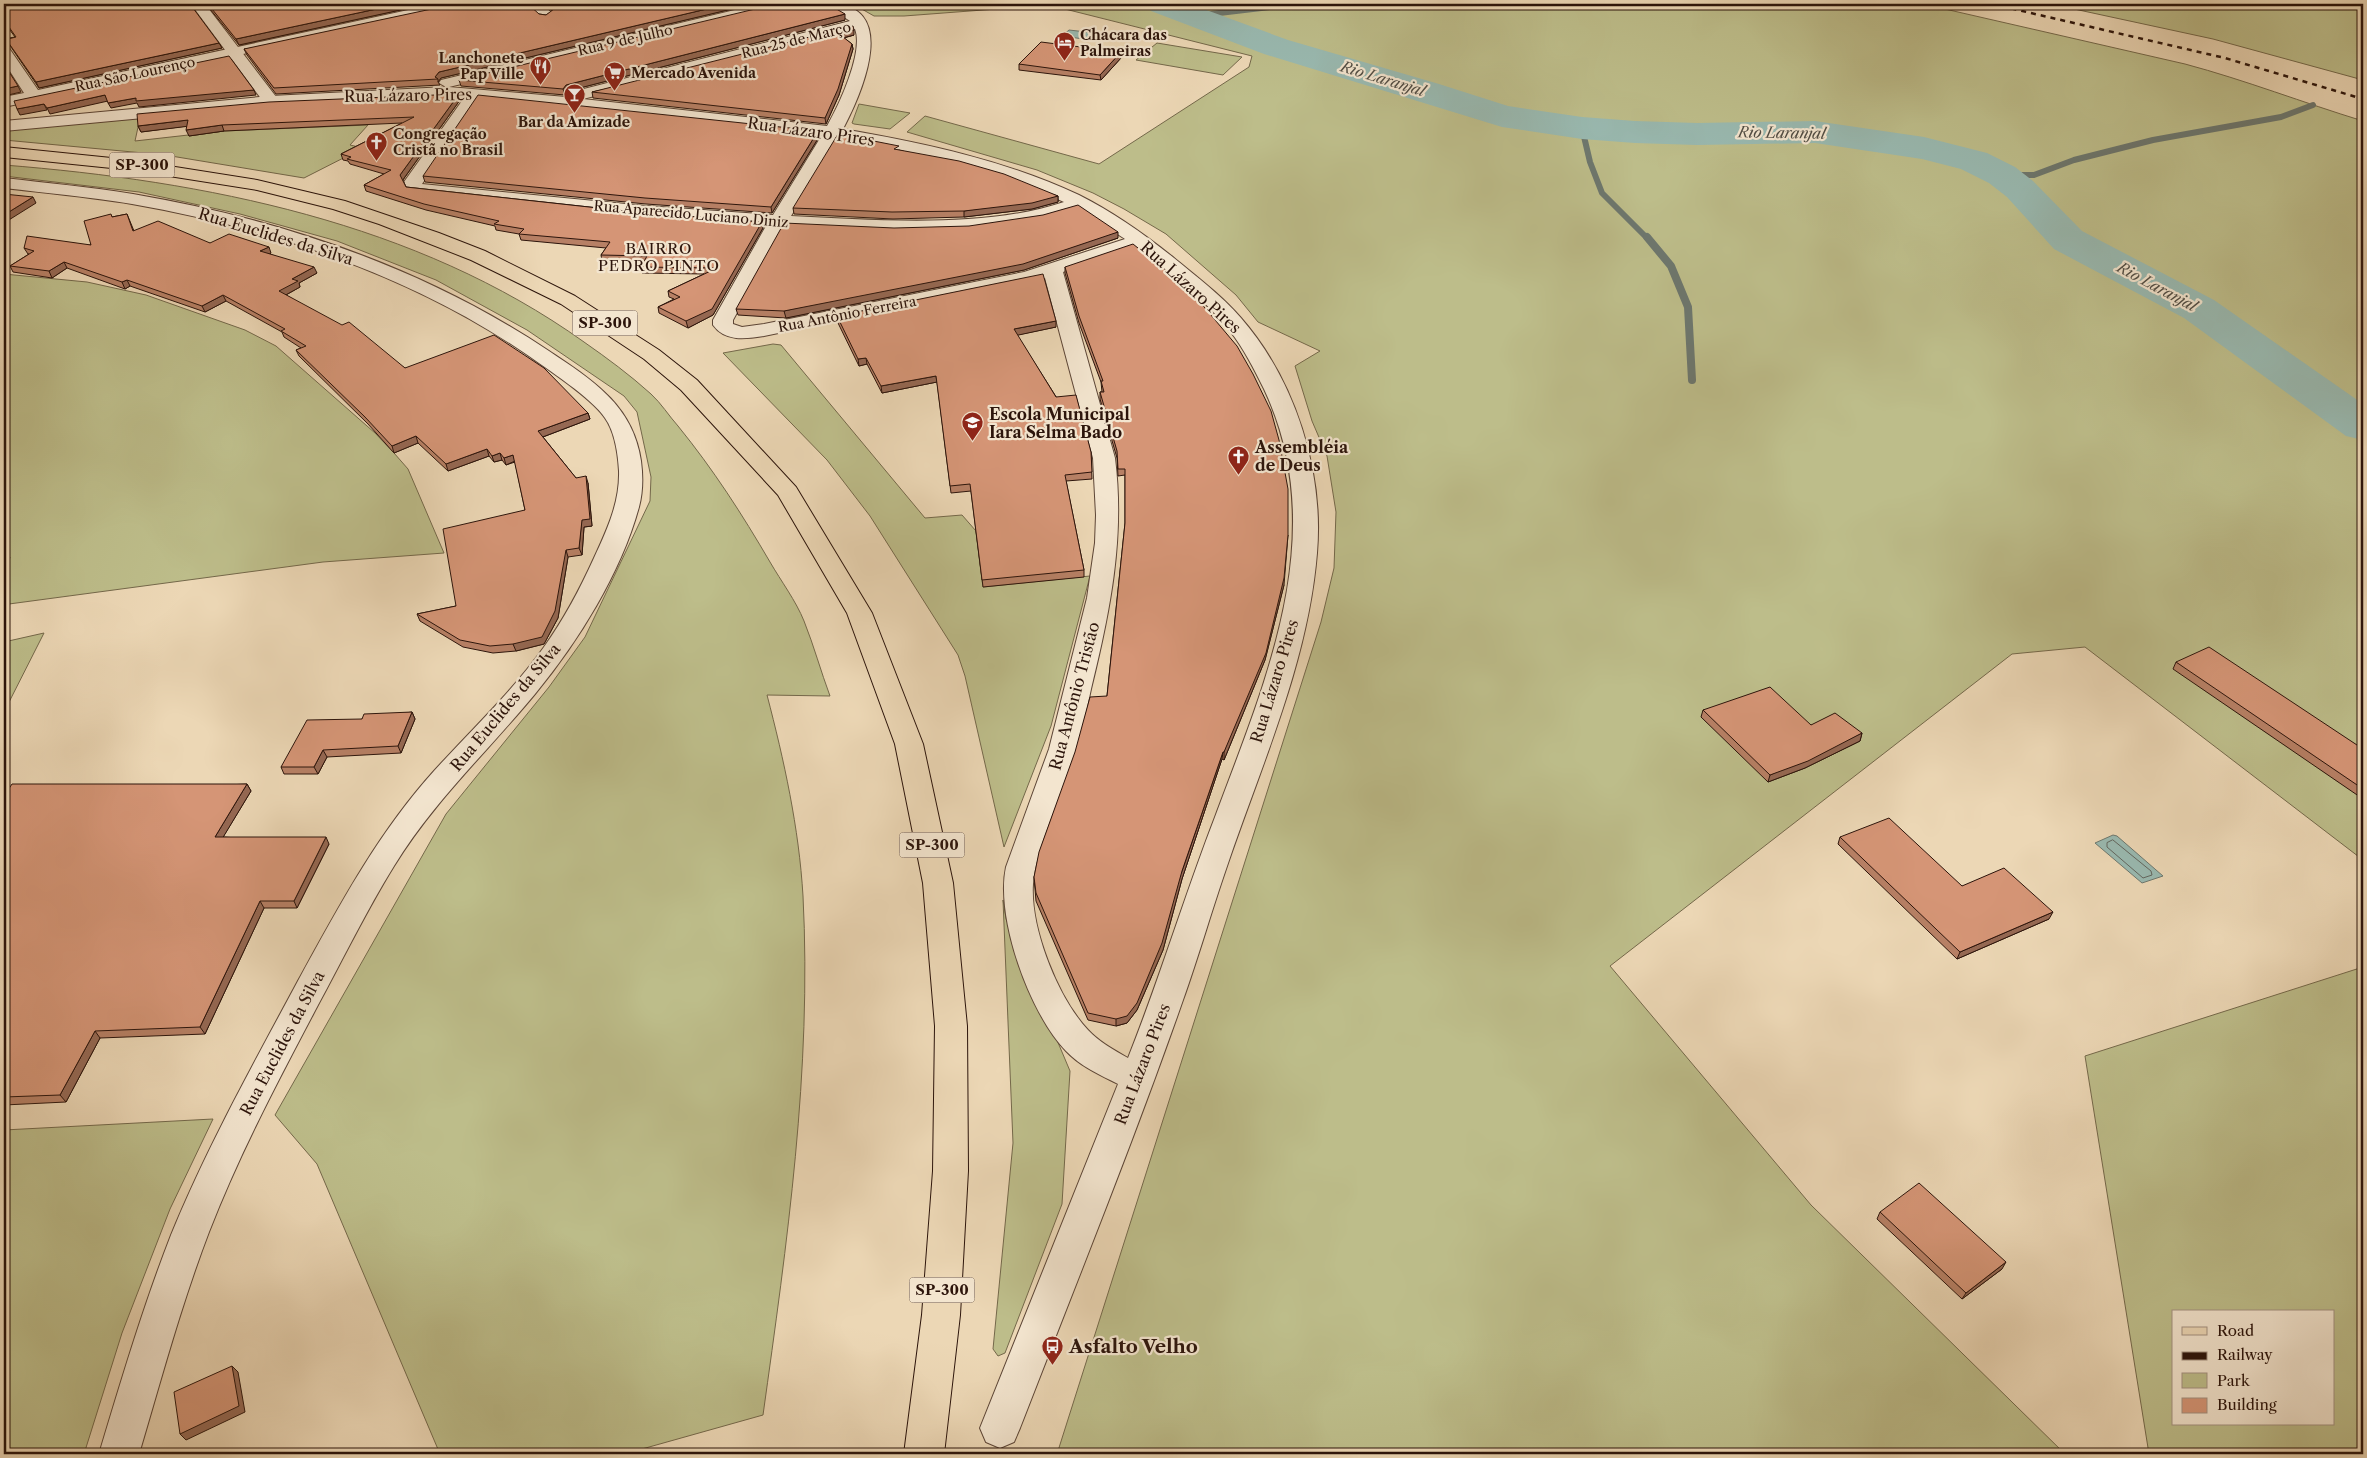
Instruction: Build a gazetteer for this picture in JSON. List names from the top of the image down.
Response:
{
  "streets": {
    "main road": ["SP-300"],
    "street": [
      "Rua 9 de Julho",
      "Rua 25 de Março",
      "Rua São Lourenço",
      "Rua Lázaro Pires",
      "Rua Aparecido Luciano Diniz",
      "Rua Euclides da Silva",
      "Rua Antônio Ferreira",
      "Rua Antônio Tristão"
    ]
  },
  "crossings": [
    ["Rua 9 de Julho", "Rua Lázaro Pires"],
    ["Rua 9 de Julho", "Rua Aparecido Luciano Diniz"],
    ["Rua 25 de Março", "Rua Lázaro Pires"],
    ["Rua Lázaro Pires", "Rua Aparecido Luciano Diniz"],
    ["Rua Lázaro Pires", "Rua Antônio Ferreira"],
    ["Rua Lázaro Pires", "Rua Antônio Tristão"],
    ["Rua Aparecido Luciano Diniz", "Rua Antônio Ferreira"],
    ["Rua Antônio Ferreira", "Rua Antônio Tristão"]
  ],
  "districts": ["BAIRRO PEDRO PINTO"],
  "water": ["Rio Laranjal"],
  "places": {
    "hotel": ["Chácara das Palmeiras"],
    "restaurant": ["Lanchonete Pap Ville"],
    "supermarket": ["Mercado Avenida"],
    "bar": ["Bar da Amizade"],
    "church": ["Congregação Cristã no Brasil", "Assembléia de Deus"],
    "school or university": ["Escola Municipal Iara Selma Bado"],
    "bus stop": ["Asfalto Velho"]
  },
  "legend": [
    "Road",
    "Railway",
    "Park",
    "Building"
  ]
}
